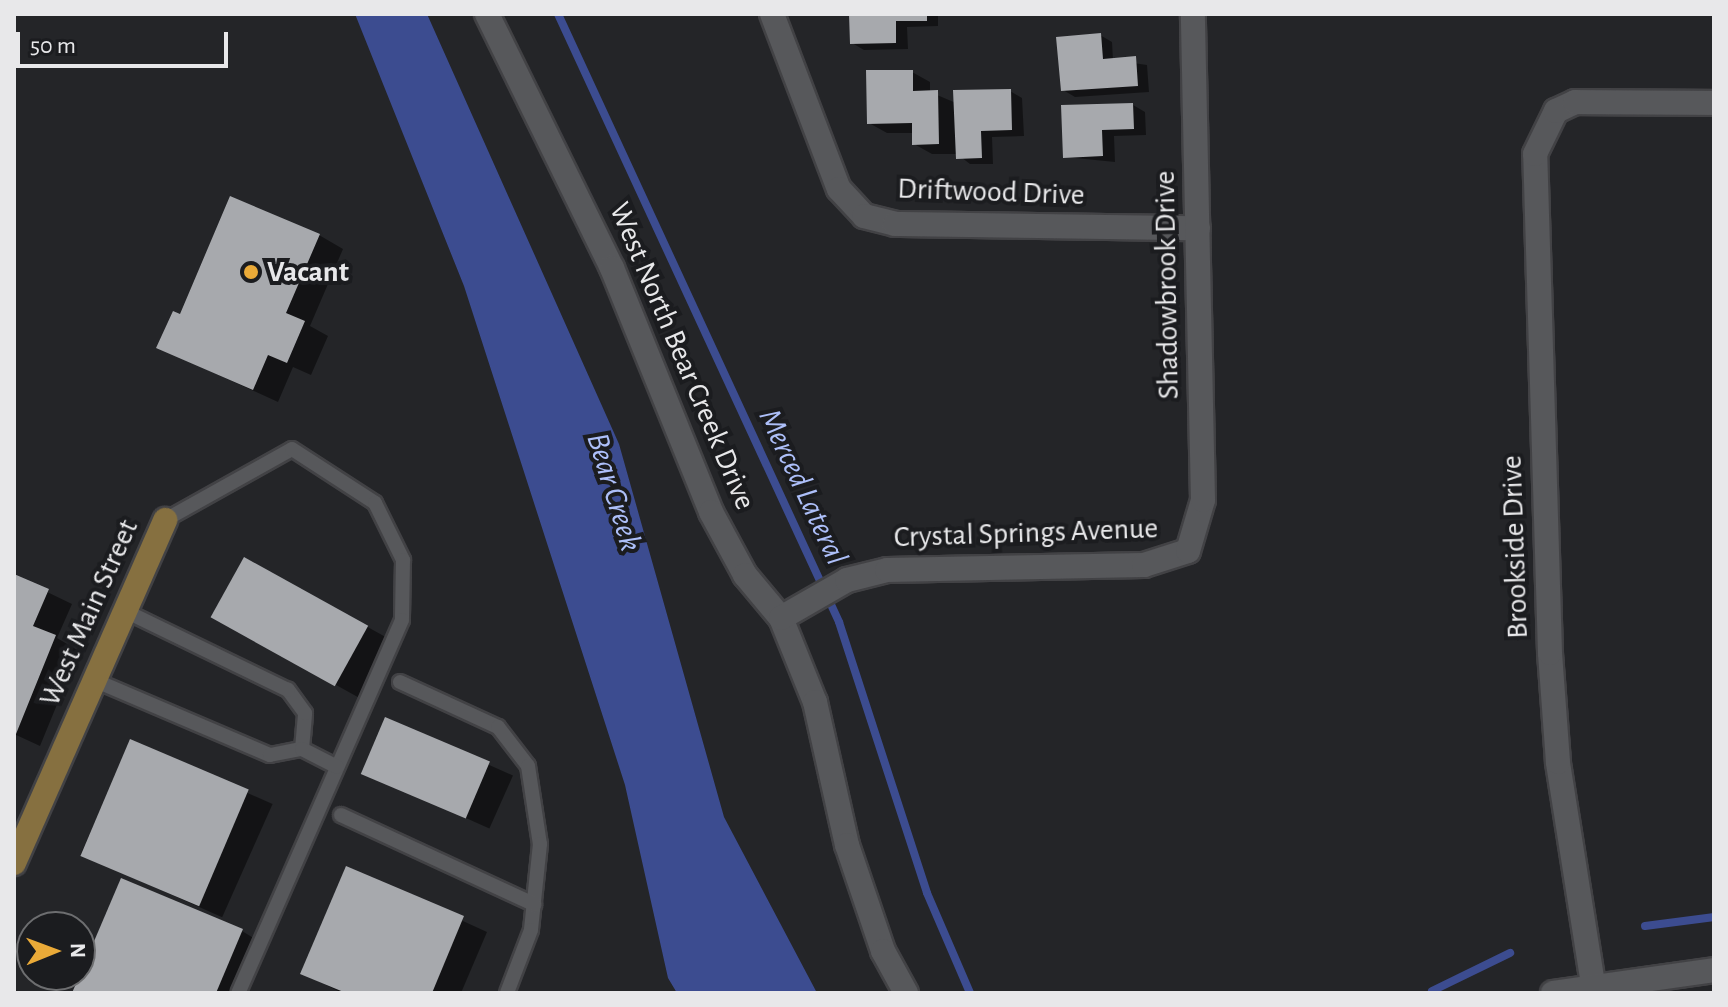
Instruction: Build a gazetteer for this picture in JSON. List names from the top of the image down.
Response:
{
  "streets": {
    "street": [
      "Driftwood Drive",
      "Shadowbrook Drive",
      "West North Bear Creek Drive",
      "Crystal Springs Avenue",
      "Brookside Drive",
      "West Main Street"
    ]
  },
  "crossings": [
    ["Driftwood Drive", "Shadowbrook Drive"],
    ["Shadowbrook Drive", "Crystal Springs Avenue"],
    ["West North Bear Creek Drive", "Crystal Springs Avenue"]
  ],
  "water": ["Merced Lateral", "Bear Creek"],
  "places": ["Vacant"],
  "scale_bar": "50 m",
  "north": "right"
}
